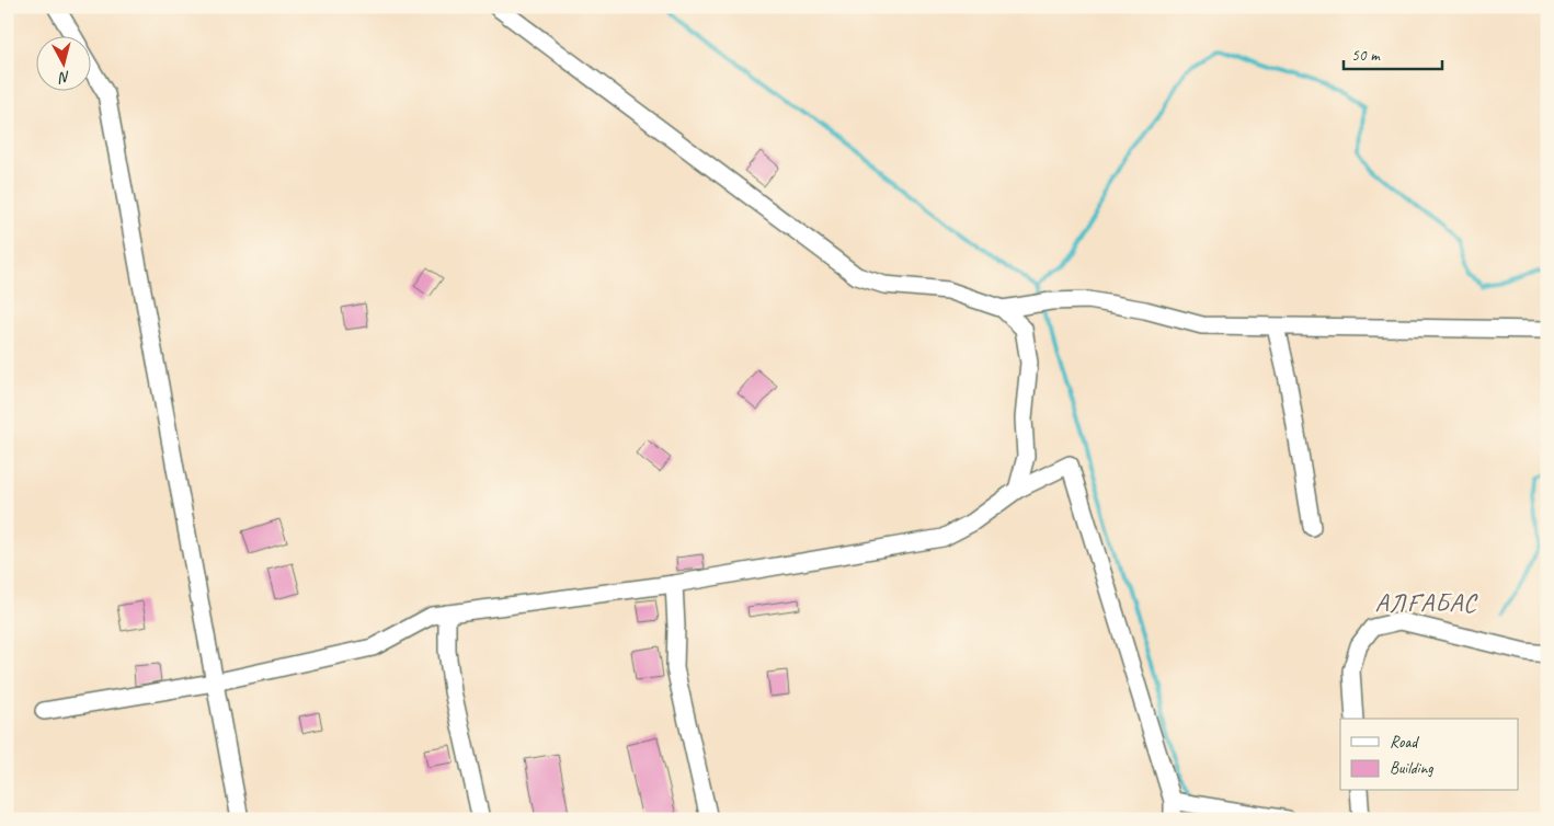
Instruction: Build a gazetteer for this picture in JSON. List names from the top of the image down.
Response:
{
  "districts": ["АЛҒАБАС"],
  "legend": ["Road", "Building"],
  "scale_bar": "50 m",
  "north": "bottom"
}
